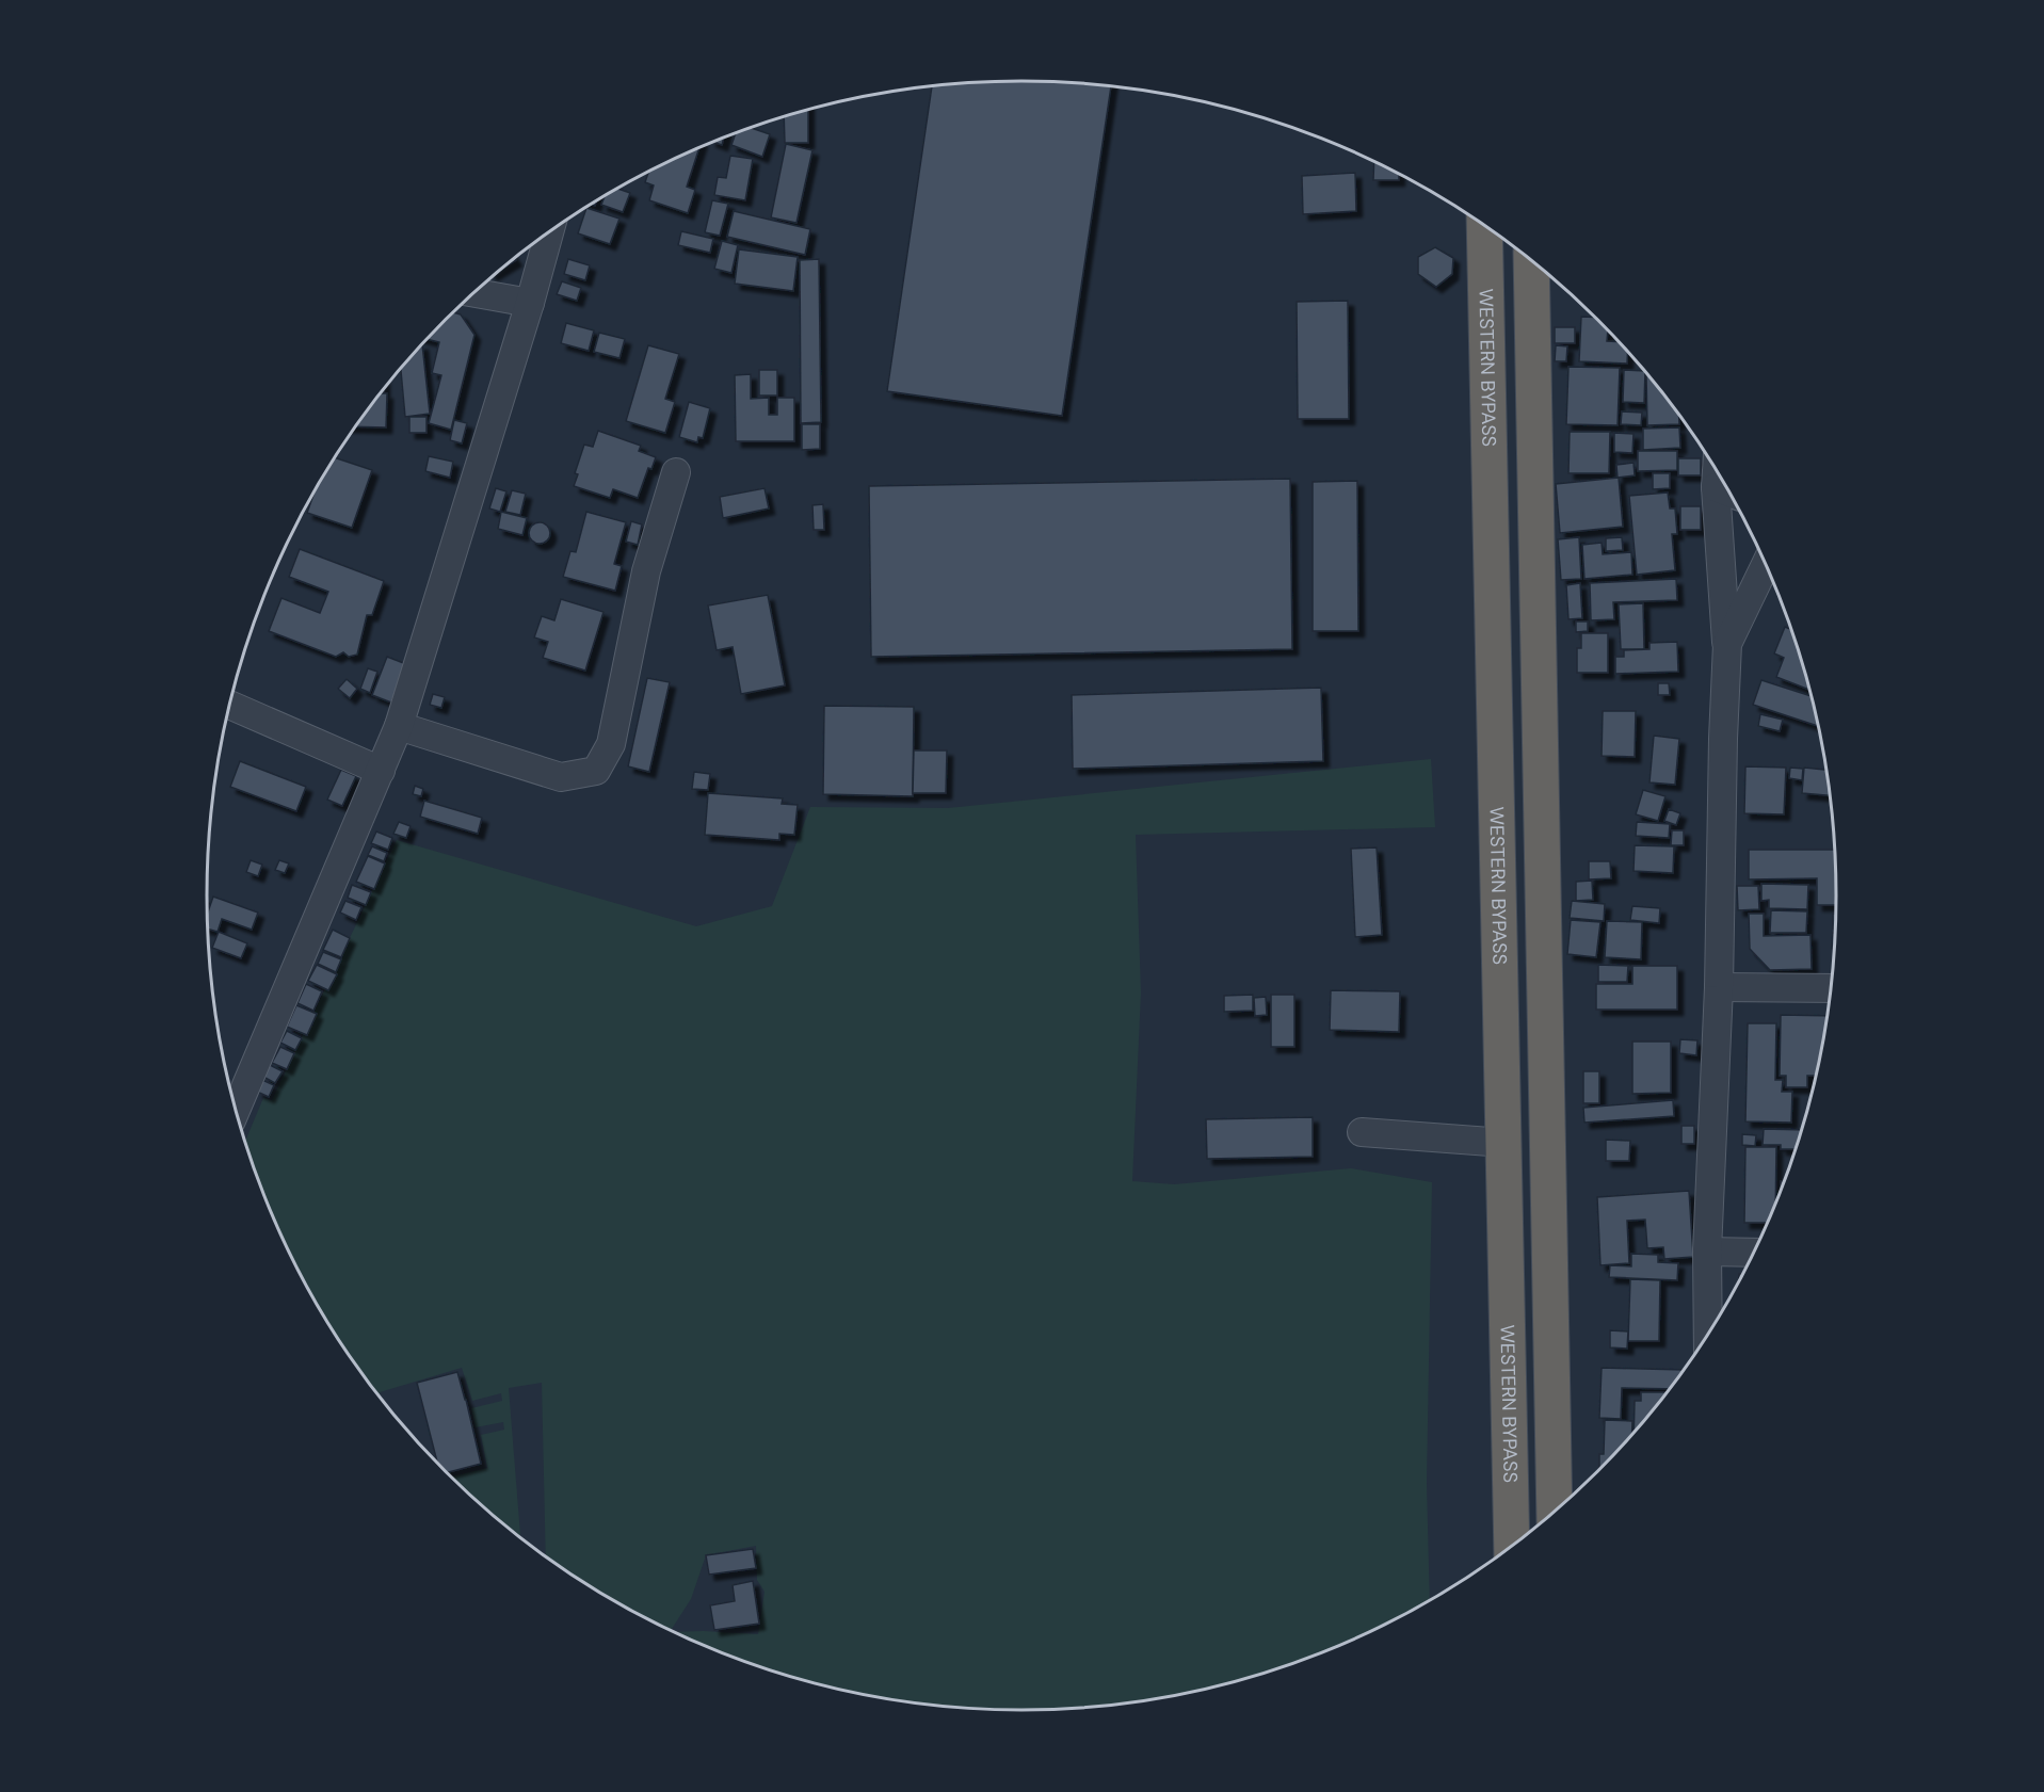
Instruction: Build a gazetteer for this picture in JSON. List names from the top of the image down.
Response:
{
  "streets": {
    "highway": ["WESTERN BYPASS"]
  }
}
